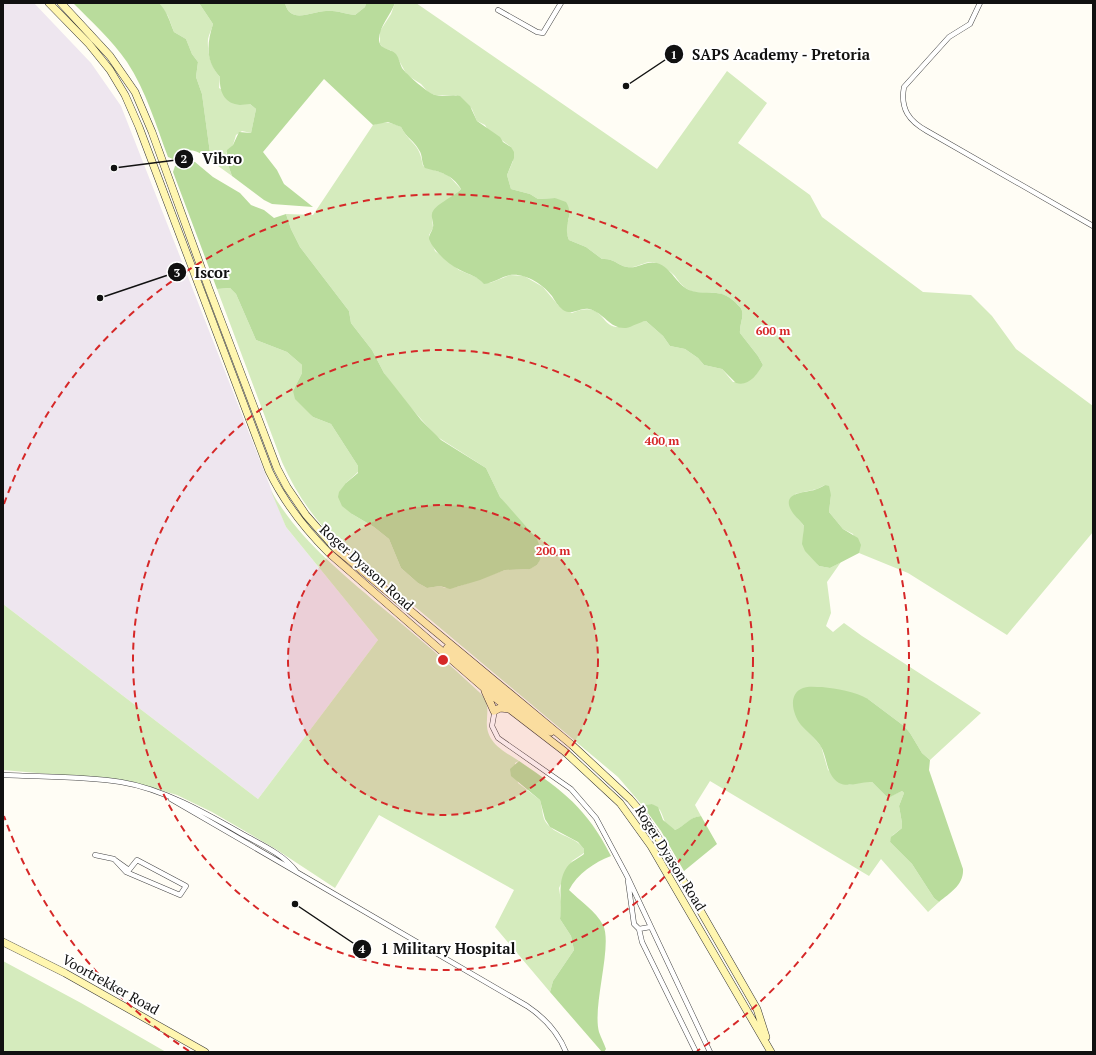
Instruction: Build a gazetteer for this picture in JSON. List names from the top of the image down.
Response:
{
  "streets": {
    "main road": ["Roger Dyason Road", "Voortrekker Road"]
  },
  "places": [
    "SAPS Academy - Pretoria",
    "Vibro",
    "Iscor",
    "1 Military Hospital"
  ],
  "rings": ["600 m", "400 m", "200 m"]
}
